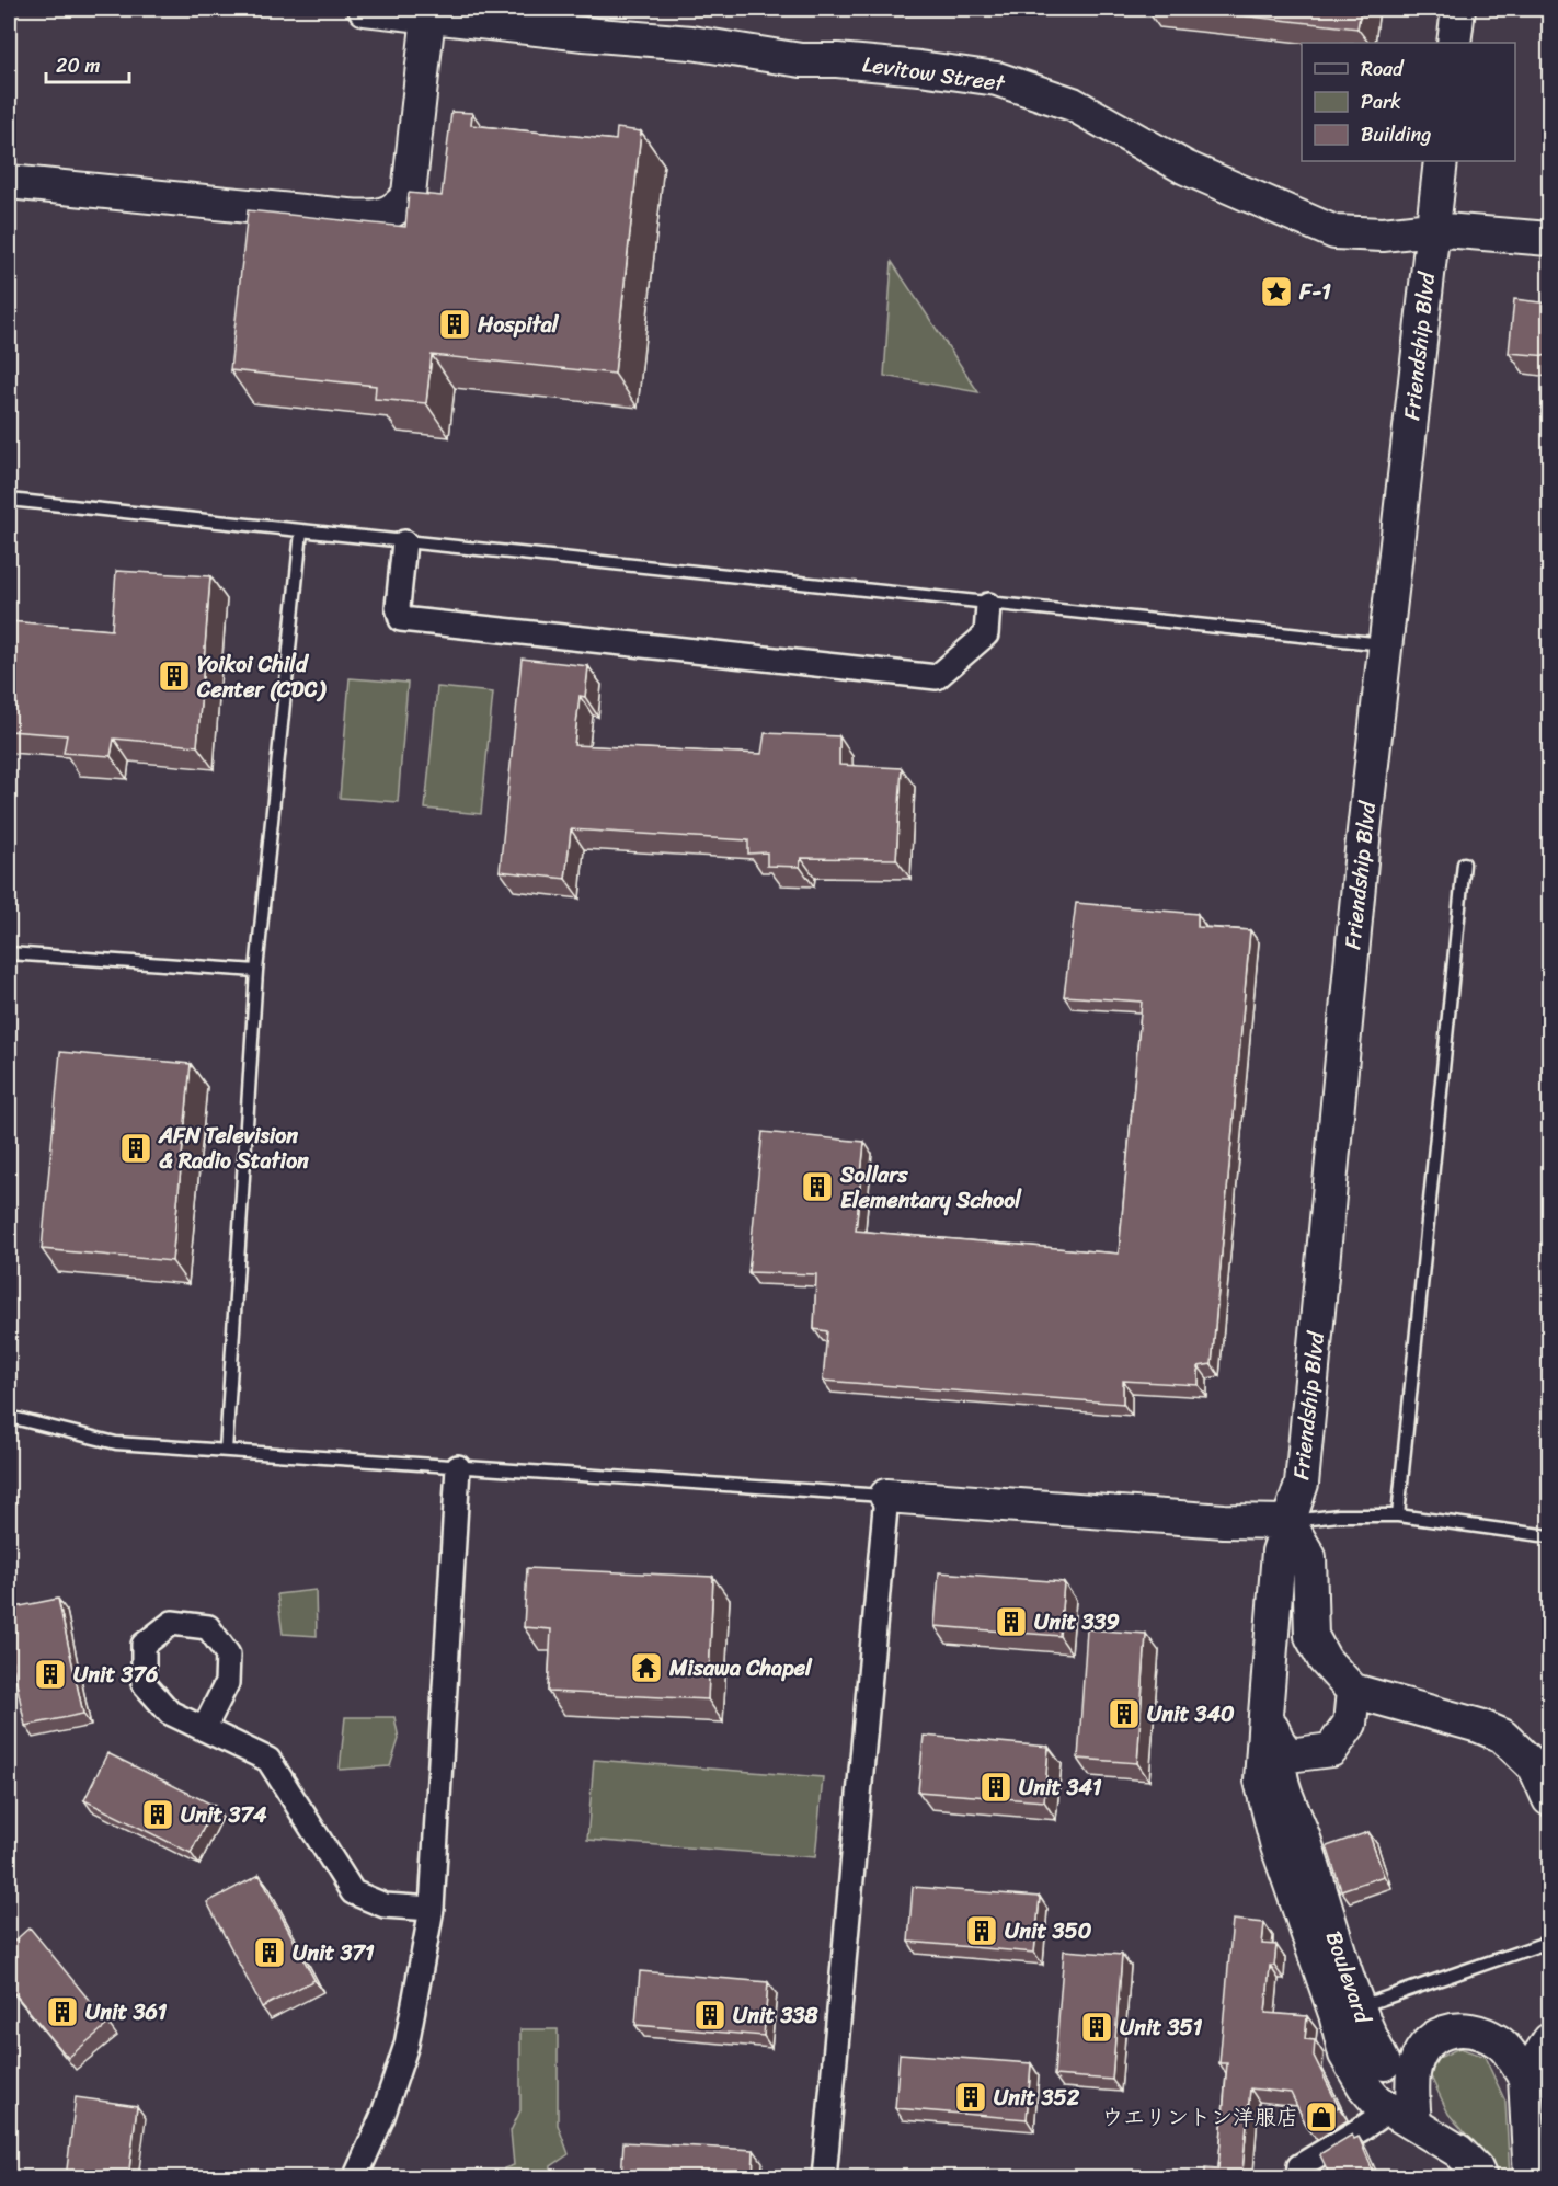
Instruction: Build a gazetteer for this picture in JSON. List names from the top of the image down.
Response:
{
  "streets": {
    "street": ["Levitow Street", "Friendship Blvd", "Boulevard"]
  },
  "crossings": [
    ["Levitow Street", "Friendship Blvd"],
    ["Friendship Blvd", "Boulevard"]
  ],
  "places": {
    "place": ["F-1"],
    "building": [
      "Hospital",
      "Yoikoi Child Center (CDC)",
      "AFN Television & Radio Station",
      "Sollars Elementary School",
      "Unit 339",
      "Unit 376",
      "Unit 340",
      "Unit 341",
      "Unit 374",
      "Unit 350",
      "Unit 371",
      "Unit 361",
      "Unit 338",
      "Unit 351",
      "Unit 352"
    ],
    "temple": ["Misawa Chapel"],
    "shop": ["ウエリントン洋服店"]
  },
  "legend": ["Road", "Park", "Building"],
  "scale_bar": "20 m"
}
